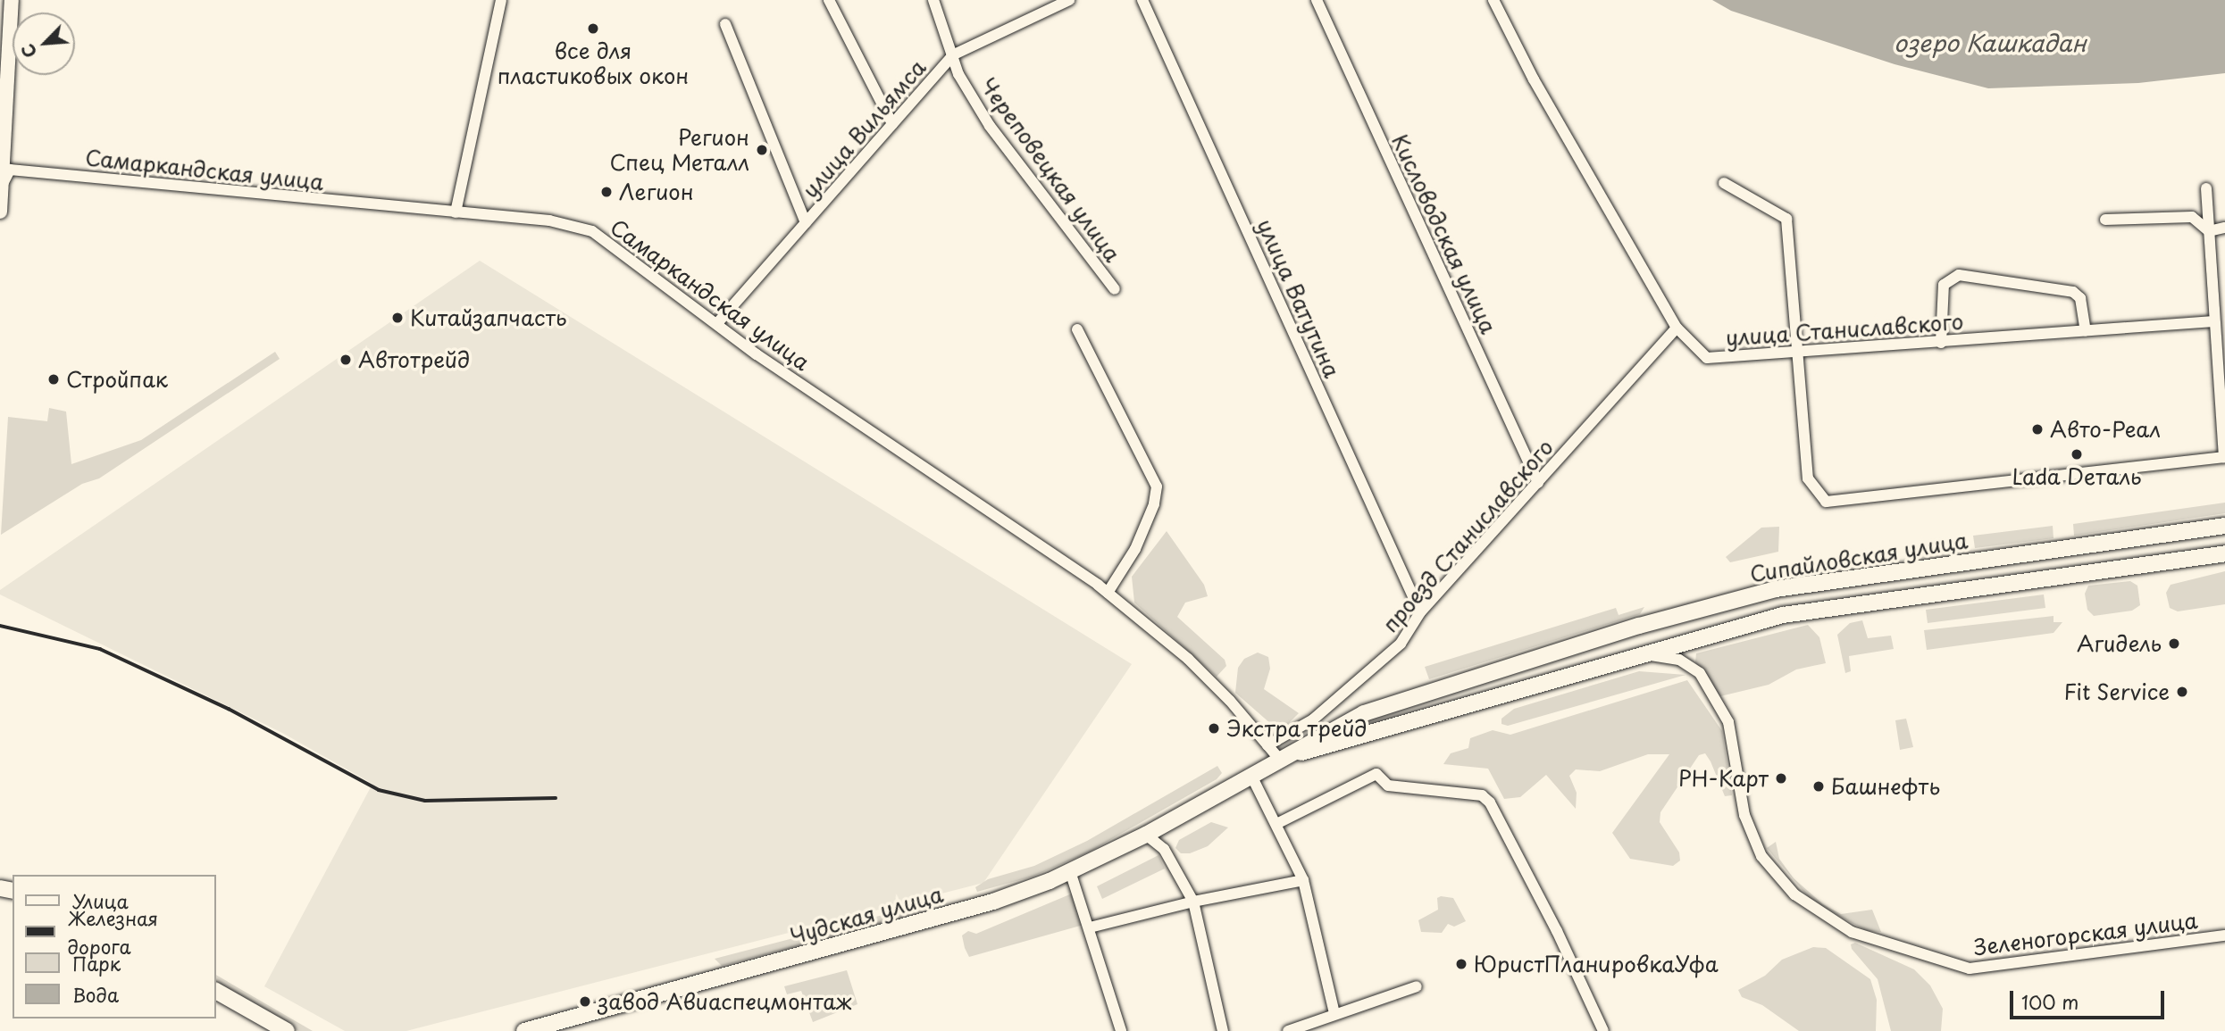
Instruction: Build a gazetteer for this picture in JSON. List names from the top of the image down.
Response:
{
  "streets": {
    "main road": ["Сипайловская улица", "Чудская улица"],
    "street": [
      "улица Вильямса",
      "Самаркандская улица",
      "Череповецкая улица",
      "Кисловодская улица",
      "улица Ватутина",
      "улица Станиславского",
      "проезд Станиславского",
      "Зеленогорская улица"
    ]
  },
  "crossings": [
    ["улица Вильямса", "Самаркандская улица"],
    ["улица Вильямса", "Череповецкая улица"],
    ["Самаркандская улица", "проезд Станиславского"],
    ["Самаркандская улица", "Сипайловская улица"],
    ["Кисловодская улица", "проезд Станиславского"],
    ["улица Ватутина", "проезд Станиславского"],
    ["улица Станиславского", "проезд Станиславского"],
    ["Сипайловская улица", "Чудская улица"],
    ["Сипайловская улица", "Зеленогорская улица"]
  ],
  "water": ["озеро Кашкадан"],
  "places": [
    "все для пластиковых окон",
    "Регион Спец Металл",
    "Легион",
    "Китайзапчасть",
    "Автотрейд",
    "Стройпак",
    "Авто-Реал",
    "Lada Dеталь",
    "Агидель",
    "Fit Service",
    "Экстра трейд",
    "РН-Карт",
    "Башнефть",
    "ЮристПланировкаУфа",
    "завод Авиаспецмонтаж"
  ],
  "legend": [
    "Улица",
    "Железная дорога",
    "Парк",
    "Вода"
  ],
  "scale_bar": "100 m",
  "north": "bottom left"
}
